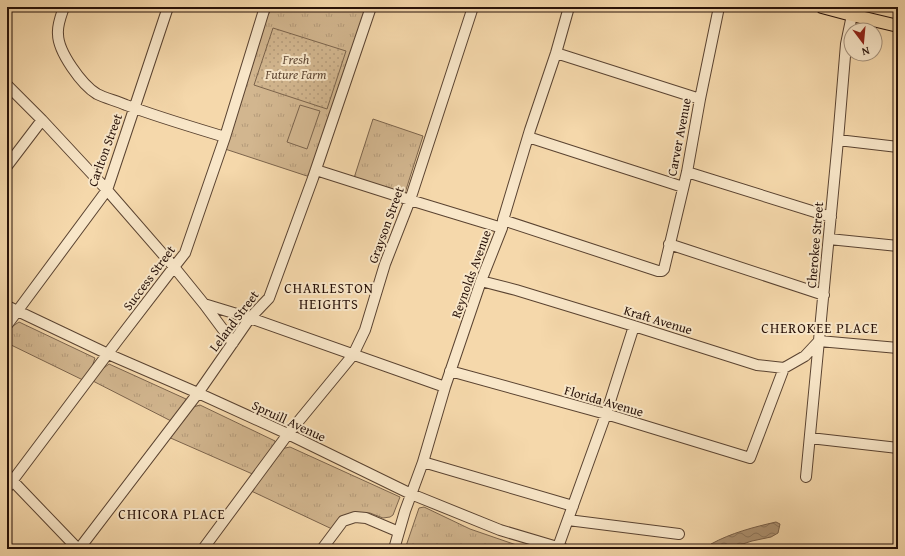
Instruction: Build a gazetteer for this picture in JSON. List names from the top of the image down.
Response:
{
  "streets": {
    "street": [
      "Carver Avenue",
      "Carlton Street",
      "Grayson Street",
      "Cherokee Street",
      "Reynolds Avenue",
      "Success Street",
      "Kraft Avenue",
      "Leland Street",
      "Florida Avenue",
      "Spruill Avenue"
    ]
  },
  "crossings": [
    ["Carver Avenue", "Reynolds Avenue"],
    ["Carlton Street", "Spruill Avenue"],
    ["Grayson Street", "Spruill Avenue"],
    ["Reynolds Avenue", "Kraft Avenue"],
    ["Reynolds Avenue", "Florida Avenue"],
    ["Reynolds Avenue", "Spruill Avenue"],
    ["Success Street", "Spruill Avenue"],
    ["Kraft Avenue", "Florida Avenue"],
    ["Leland Street", "Spruill Avenue"]
  ],
  "districts": ["CHARLESTON HEIGHTS", "CHEROKEE PLACE", "CHICORA PLACE"],
  "parks": ["Fresh Future Farm"],
  "north": "bottom"
}
